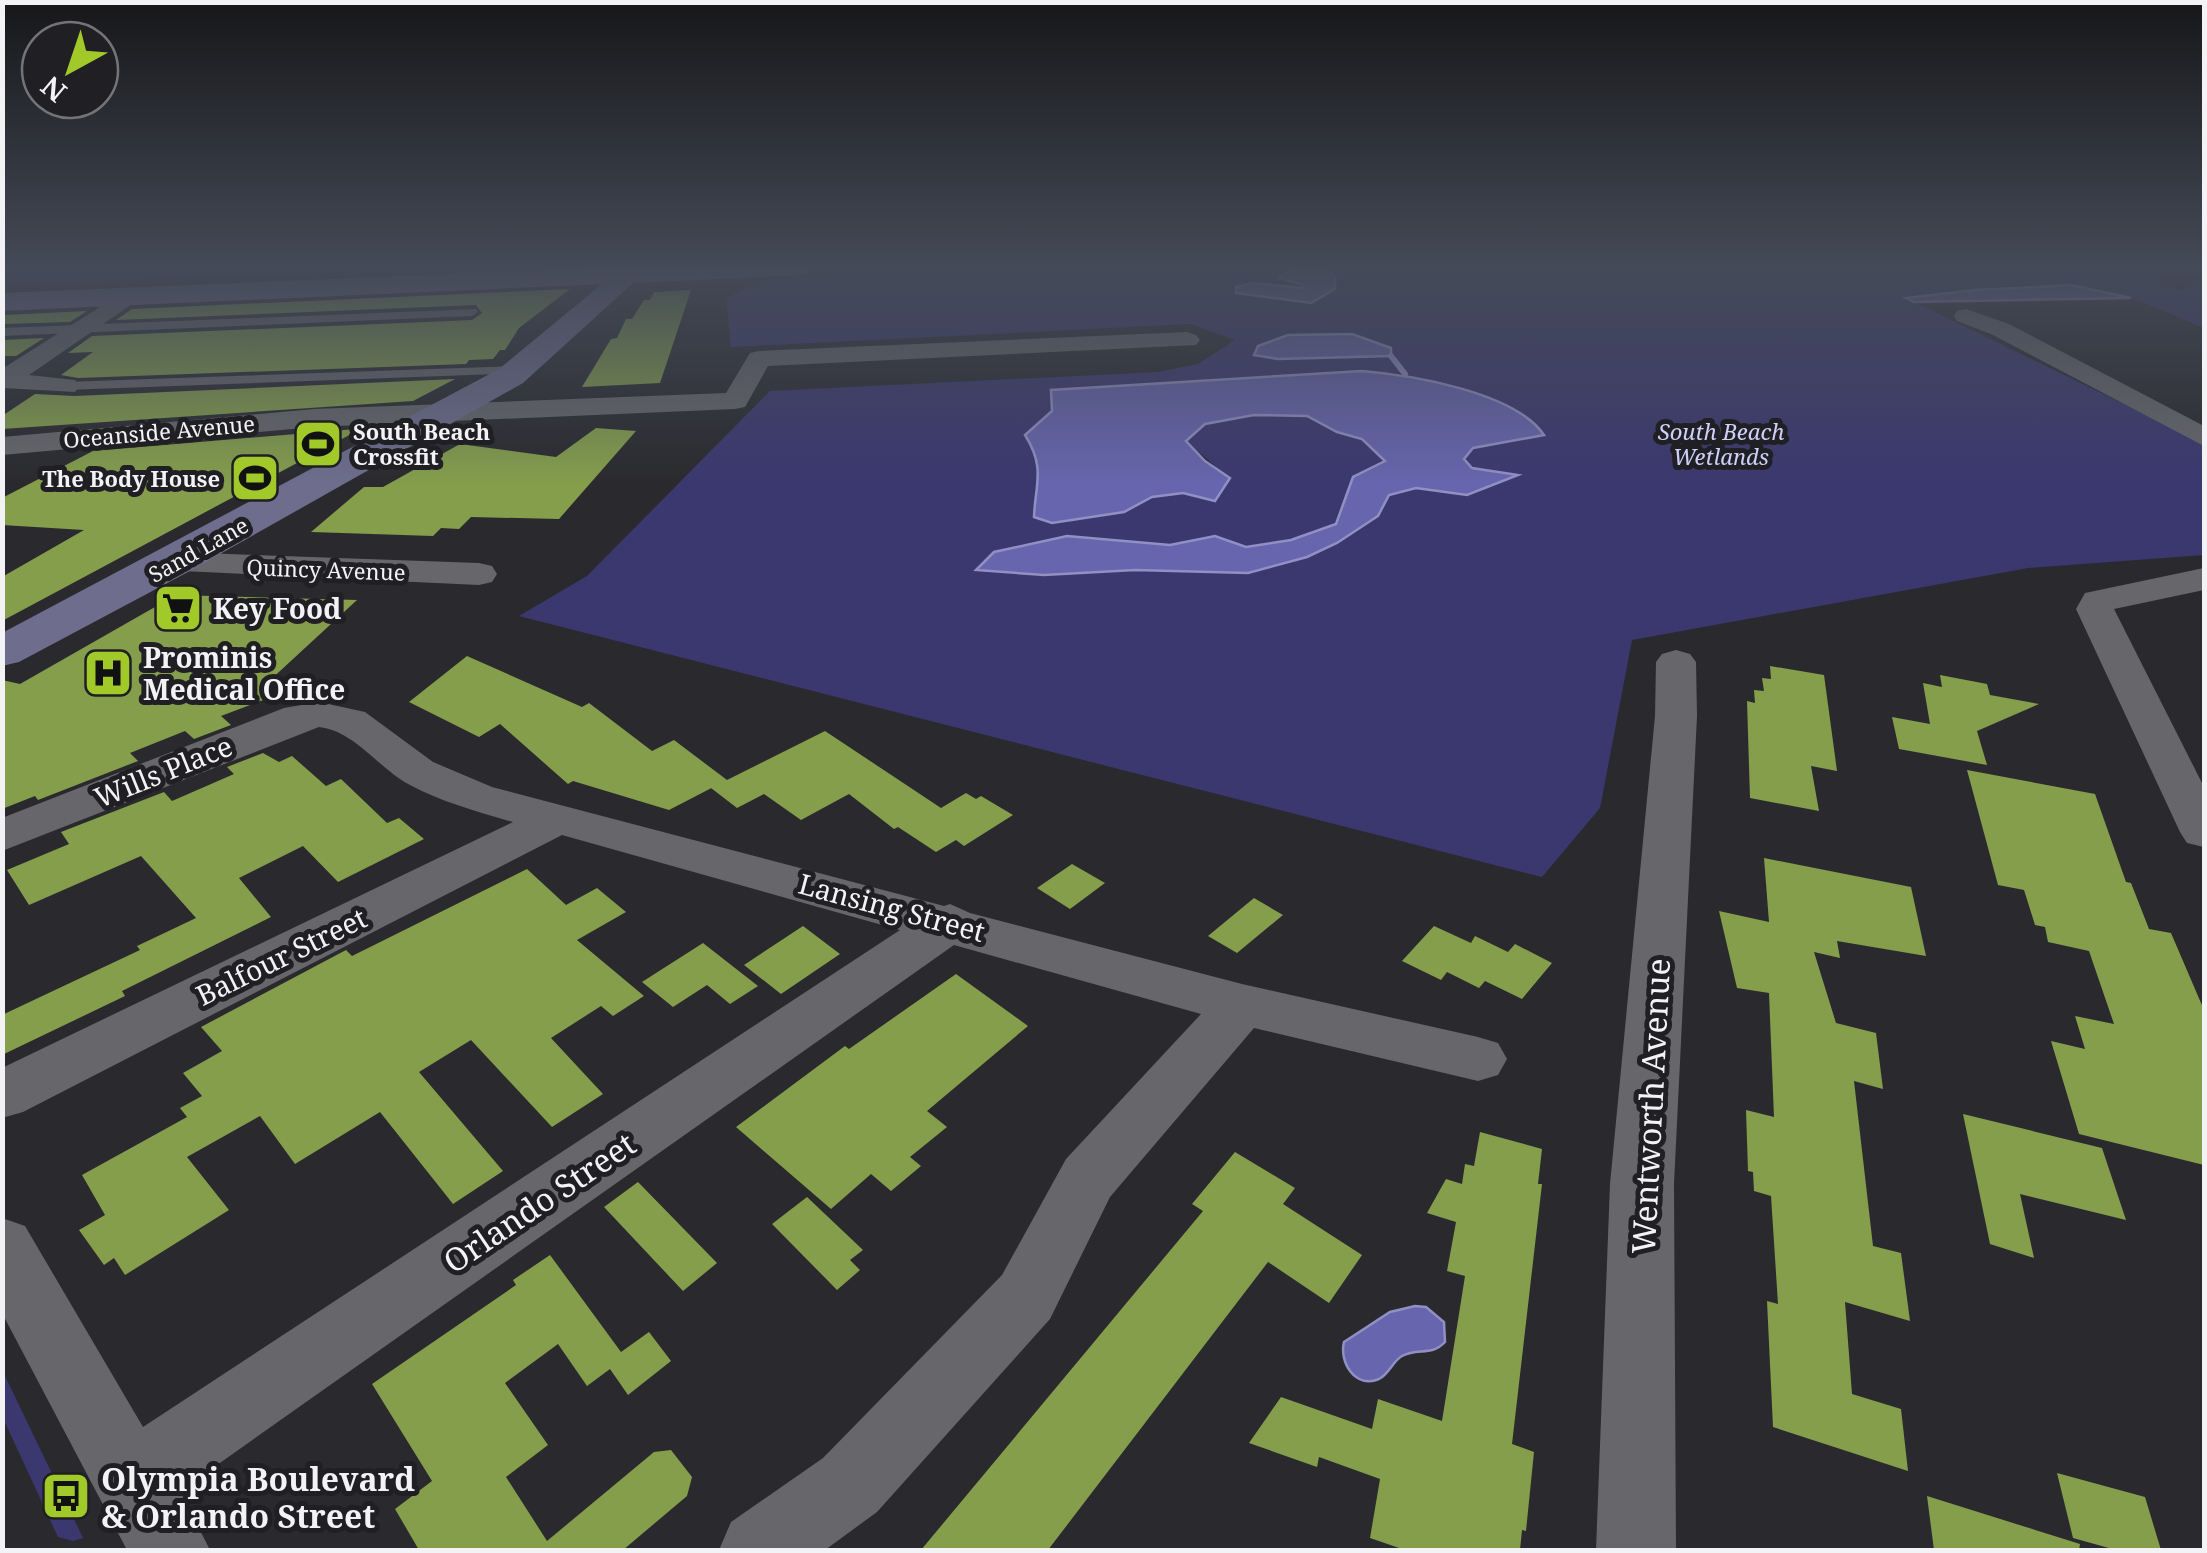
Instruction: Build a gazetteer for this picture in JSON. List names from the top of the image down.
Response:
{
  "streets": {
    "main road": ["Sand Lane"],
    "street": [
      "Oceanside Avenue",
      "Quincy Avenue",
      "Wills Place",
      "Lansing Street",
      "Balfour Street",
      "Wentworth Avenue",
      "Orlando Street"
    ]
  },
  "crossings": [
    ["Oceanside Avenue", "Sand Lane"],
    ["Sand Lane", "Quincy Avenue"],
    ["Wills Place", "Lansing Street"],
    ["Lansing Street", "Balfour Street"],
    ["Lansing Street", "Orlando Street"]
  ],
  "parks": ["South Beach Wetlands"],
  "places": {
    "sports": ["South Beach Crossfit", "The Body House"],
    "supermarket": ["Key Food"],
    "hospital": ["Prominis Medical Office"],
    "bus stop": ["Olympia Boulevard & Orlando Street"]
  },
  "north": "bottom left"
}
